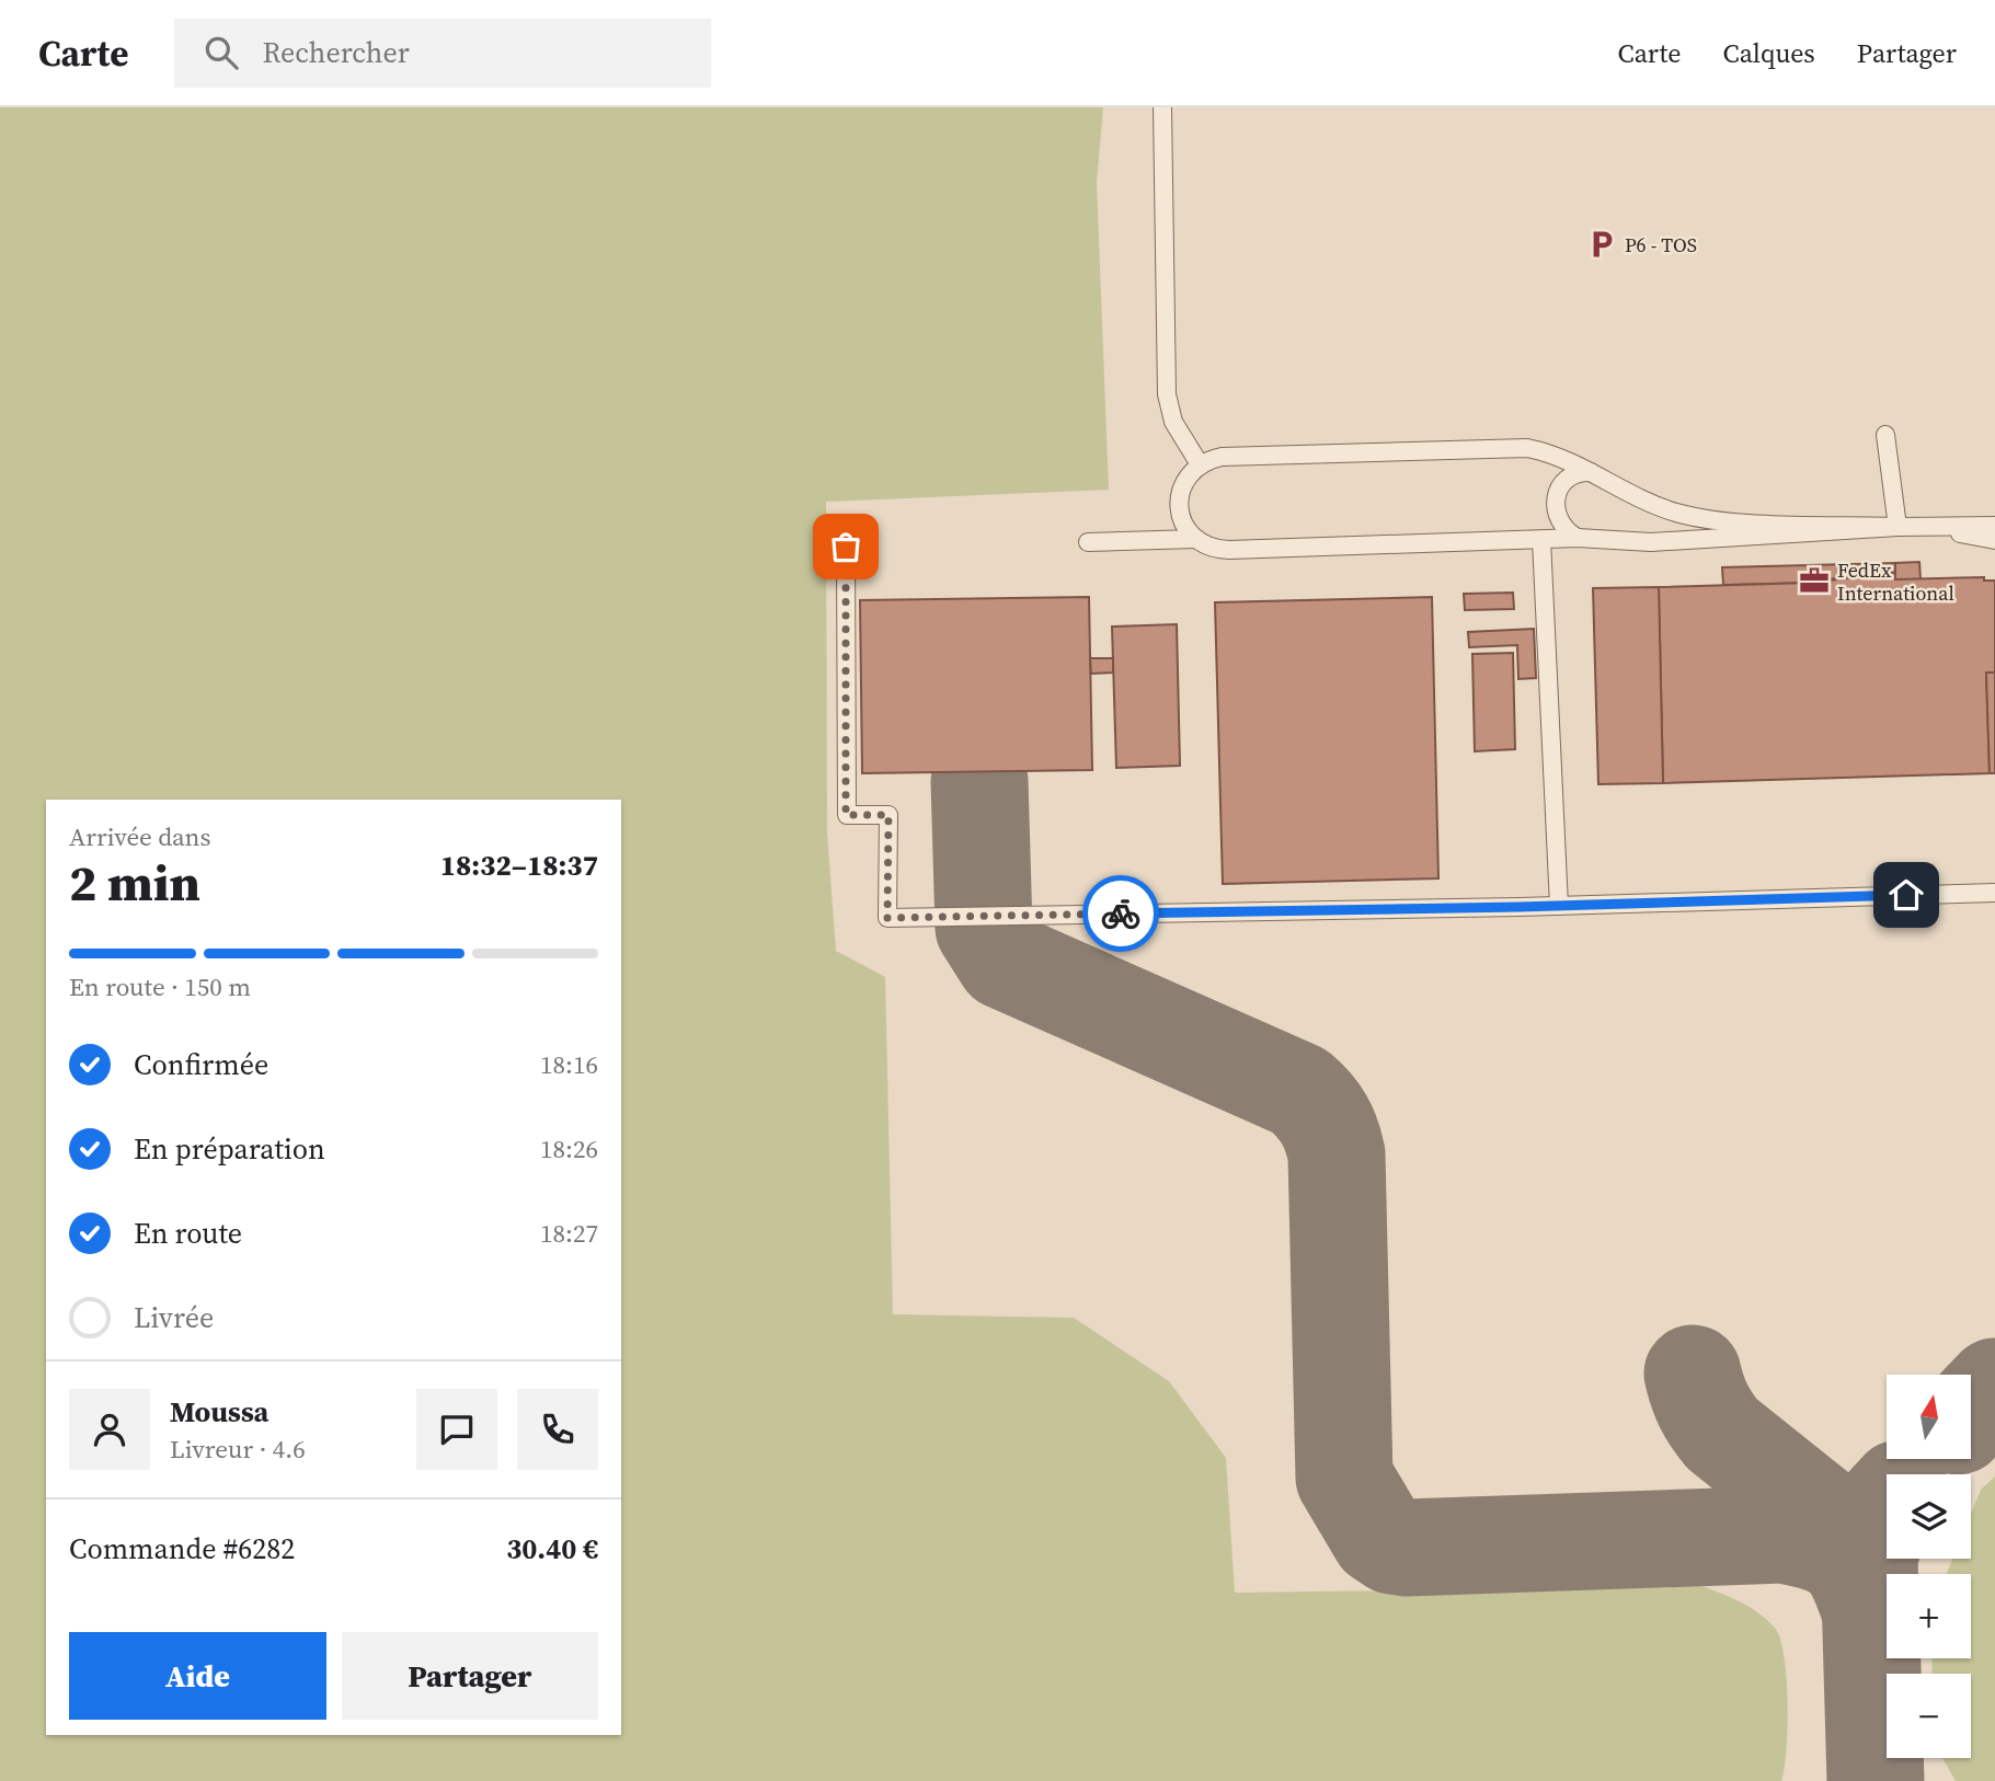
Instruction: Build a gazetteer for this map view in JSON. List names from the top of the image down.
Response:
{
  "places": {
    "parking": ["P6 - TOS"],
    "office": ["FedEx International"]
  },
  "north": "top",
  "page": {
    "header": "Carte",
    "search": "Rechercher",
    "nav": ["Carte", "Calques", "Partager"],
    "heading": ["2 min", "Arrivée dans", "18:32–18:37"],
    "panel": [
      "Moussa",
      "Livreur · 4.6",
      "Commande #6282",
      "30.40 €"
    ],
    "bar": "En route · 150 m",
    "list": [
      ["Confirmée", "18:16"],
      ["En préparation", "18:26"],
      ["En route", "18:27"],
      "Livrée"
    ],
    "map_buttons": ["+", "−"],
    "buttons": ["Aide", "Partager"]
  }
}
